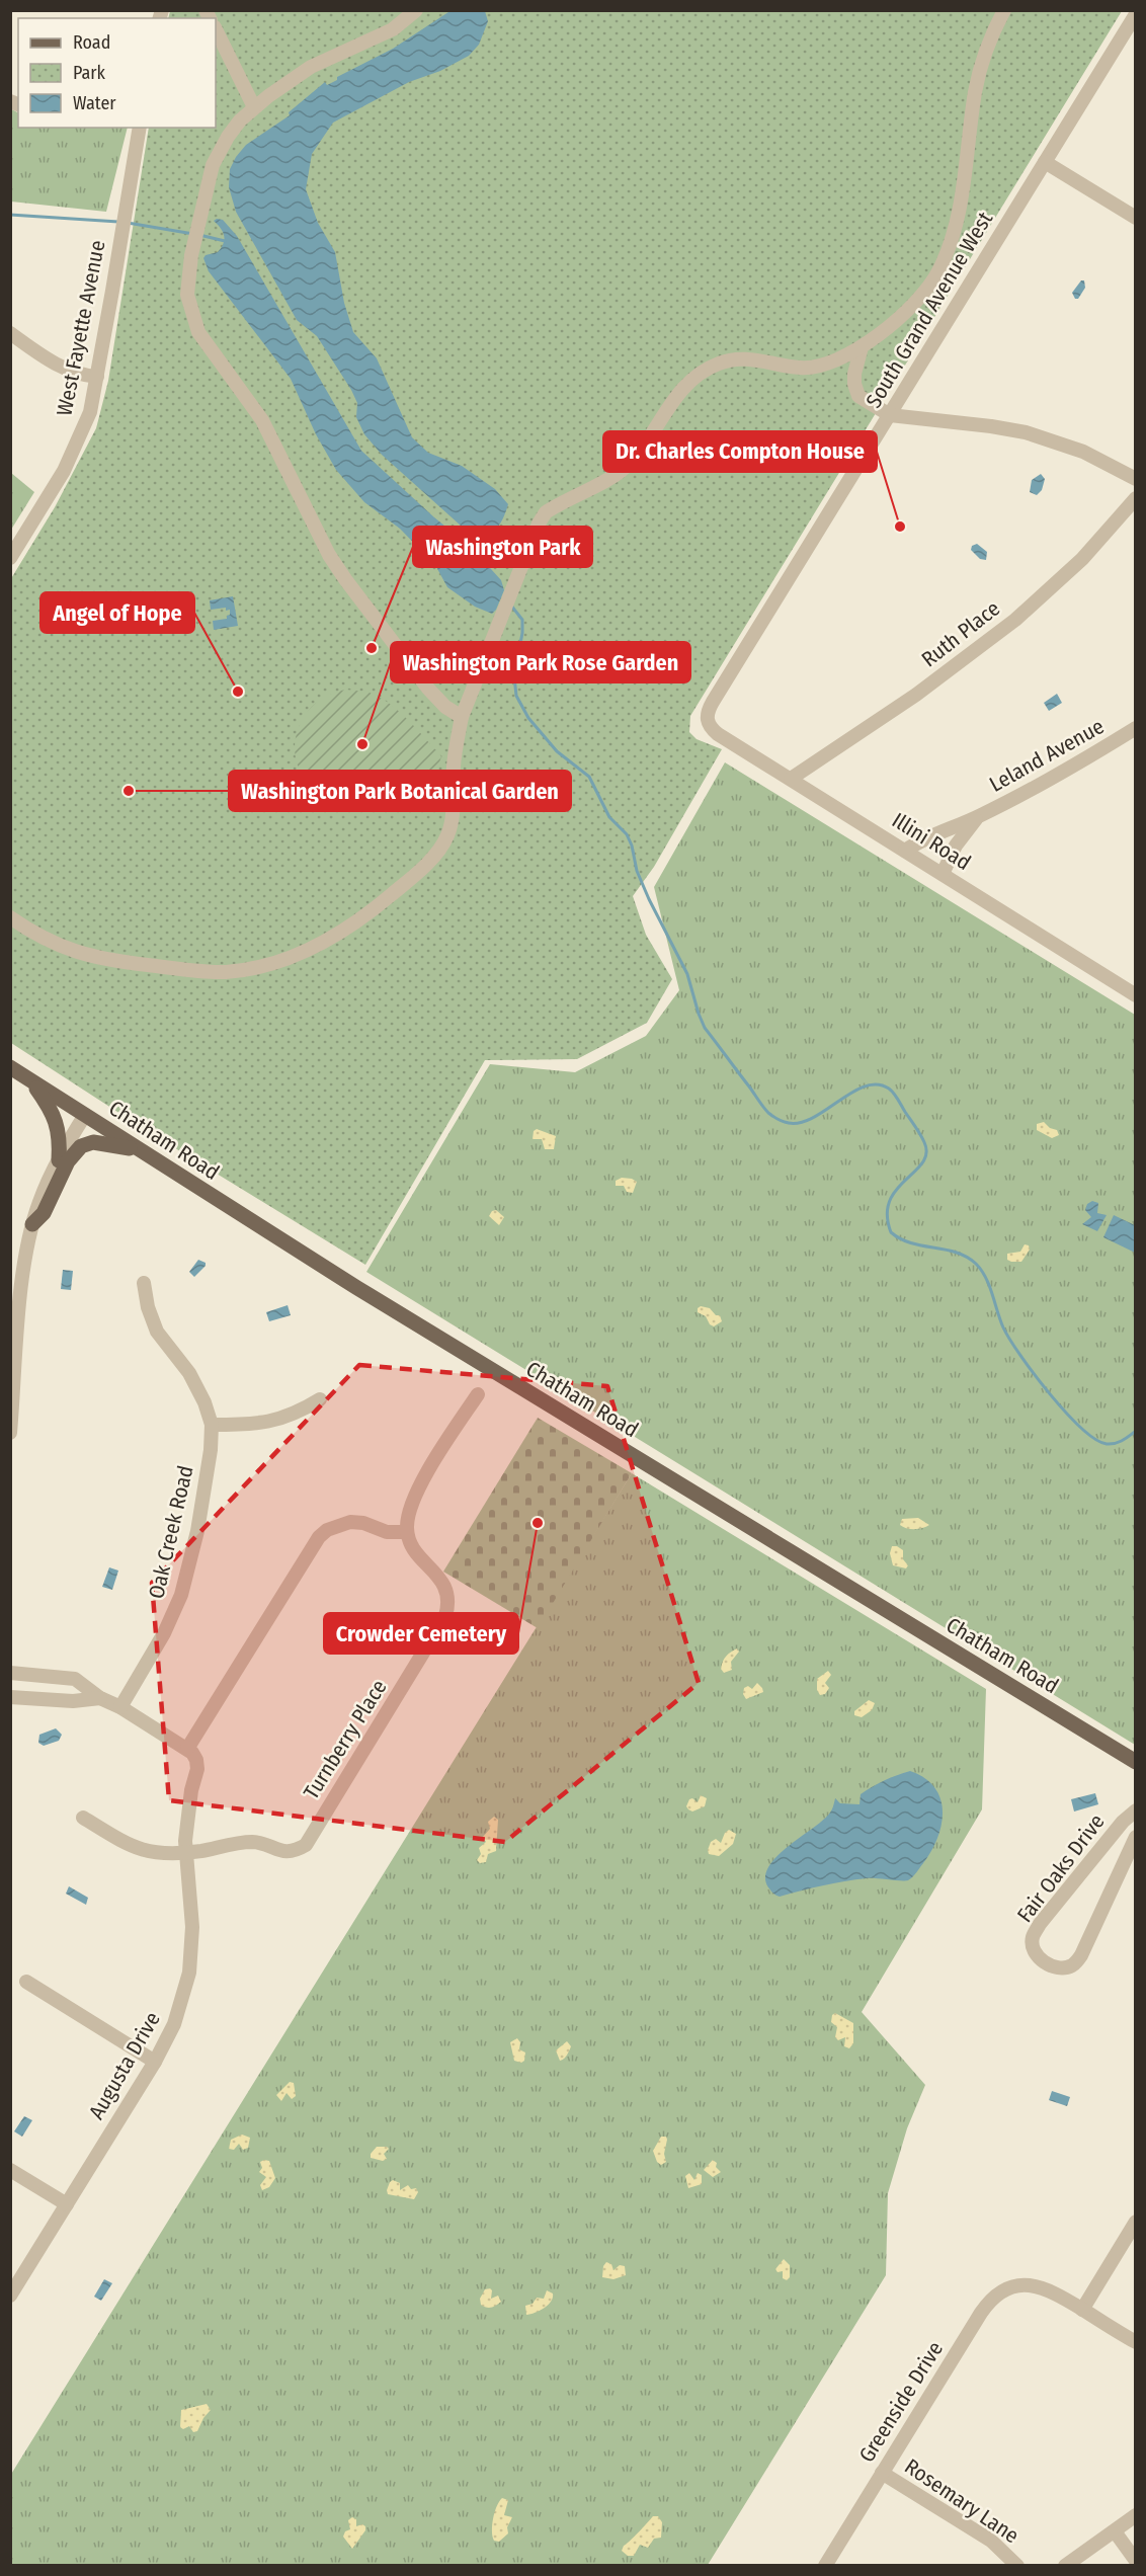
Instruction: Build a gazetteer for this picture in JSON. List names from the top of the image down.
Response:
{
  "streets": {
    "main road": ["Chatham Road"],
    "street": [
      "South Grand Avenue West",
      "West Fayette Avenue",
      "Ruth Place",
      "Leland Avenue",
      "Illini Road",
      "Oak Creek Road",
      "Turnberry Place",
      "Fair Oaks Drive",
      "Augusta Drive",
      "Greenside Drive",
      "Rosemary Lane"
    ]
  },
  "crossings": [
    ["South Grand Avenue West", "Illini Road"],
    ["Ruth Place", "Illini Road"],
    ["Leland Avenue", "Illini Road"],
    ["Turnberry Place", "Augusta Drive"],
    ["Greenside Drive", "Rosemary Lane"]
  ],
  "places": [
    "Dr. Charles Compton House",
    "Washington Park",
    "Angel of Hope",
    "Washington Park Rose Garden",
    "Washington Park Botanical Garden",
    "Crowder Cemetery"
  ],
  "legend": ["Road", "Park", "Water"]
}
